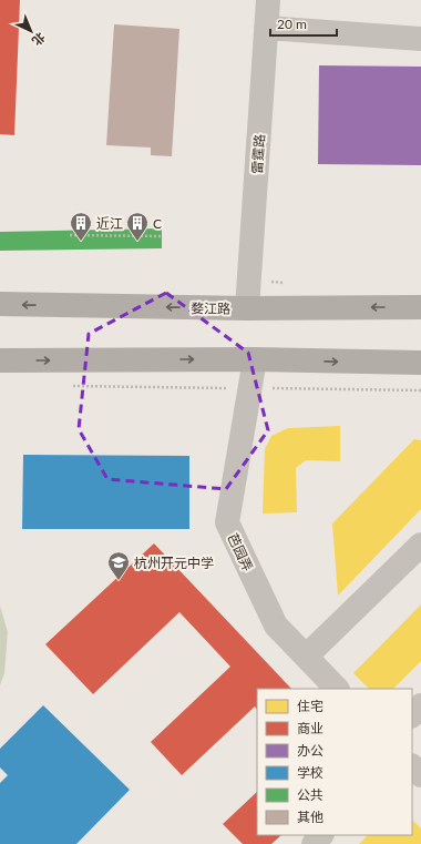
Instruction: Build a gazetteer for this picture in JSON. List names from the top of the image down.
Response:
{
  "streets": {
    "main road": ["婺江路"],
    "street": ["雷霆路", "芭园弄"]
  },
  "crossings": [
    ["雷霆路", "婺江路"]
  ],
  "places": {
    "building": ["近江", "C"],
    "school or university": ["杭州开元中学"]
  },
  "legend": [
    "住宅",
    "商业",
    "办公",
    "学校",
    "公共",
    "其他"
  ],
  "scale_bar": "20 m",
  "north": "bottom right"
}
